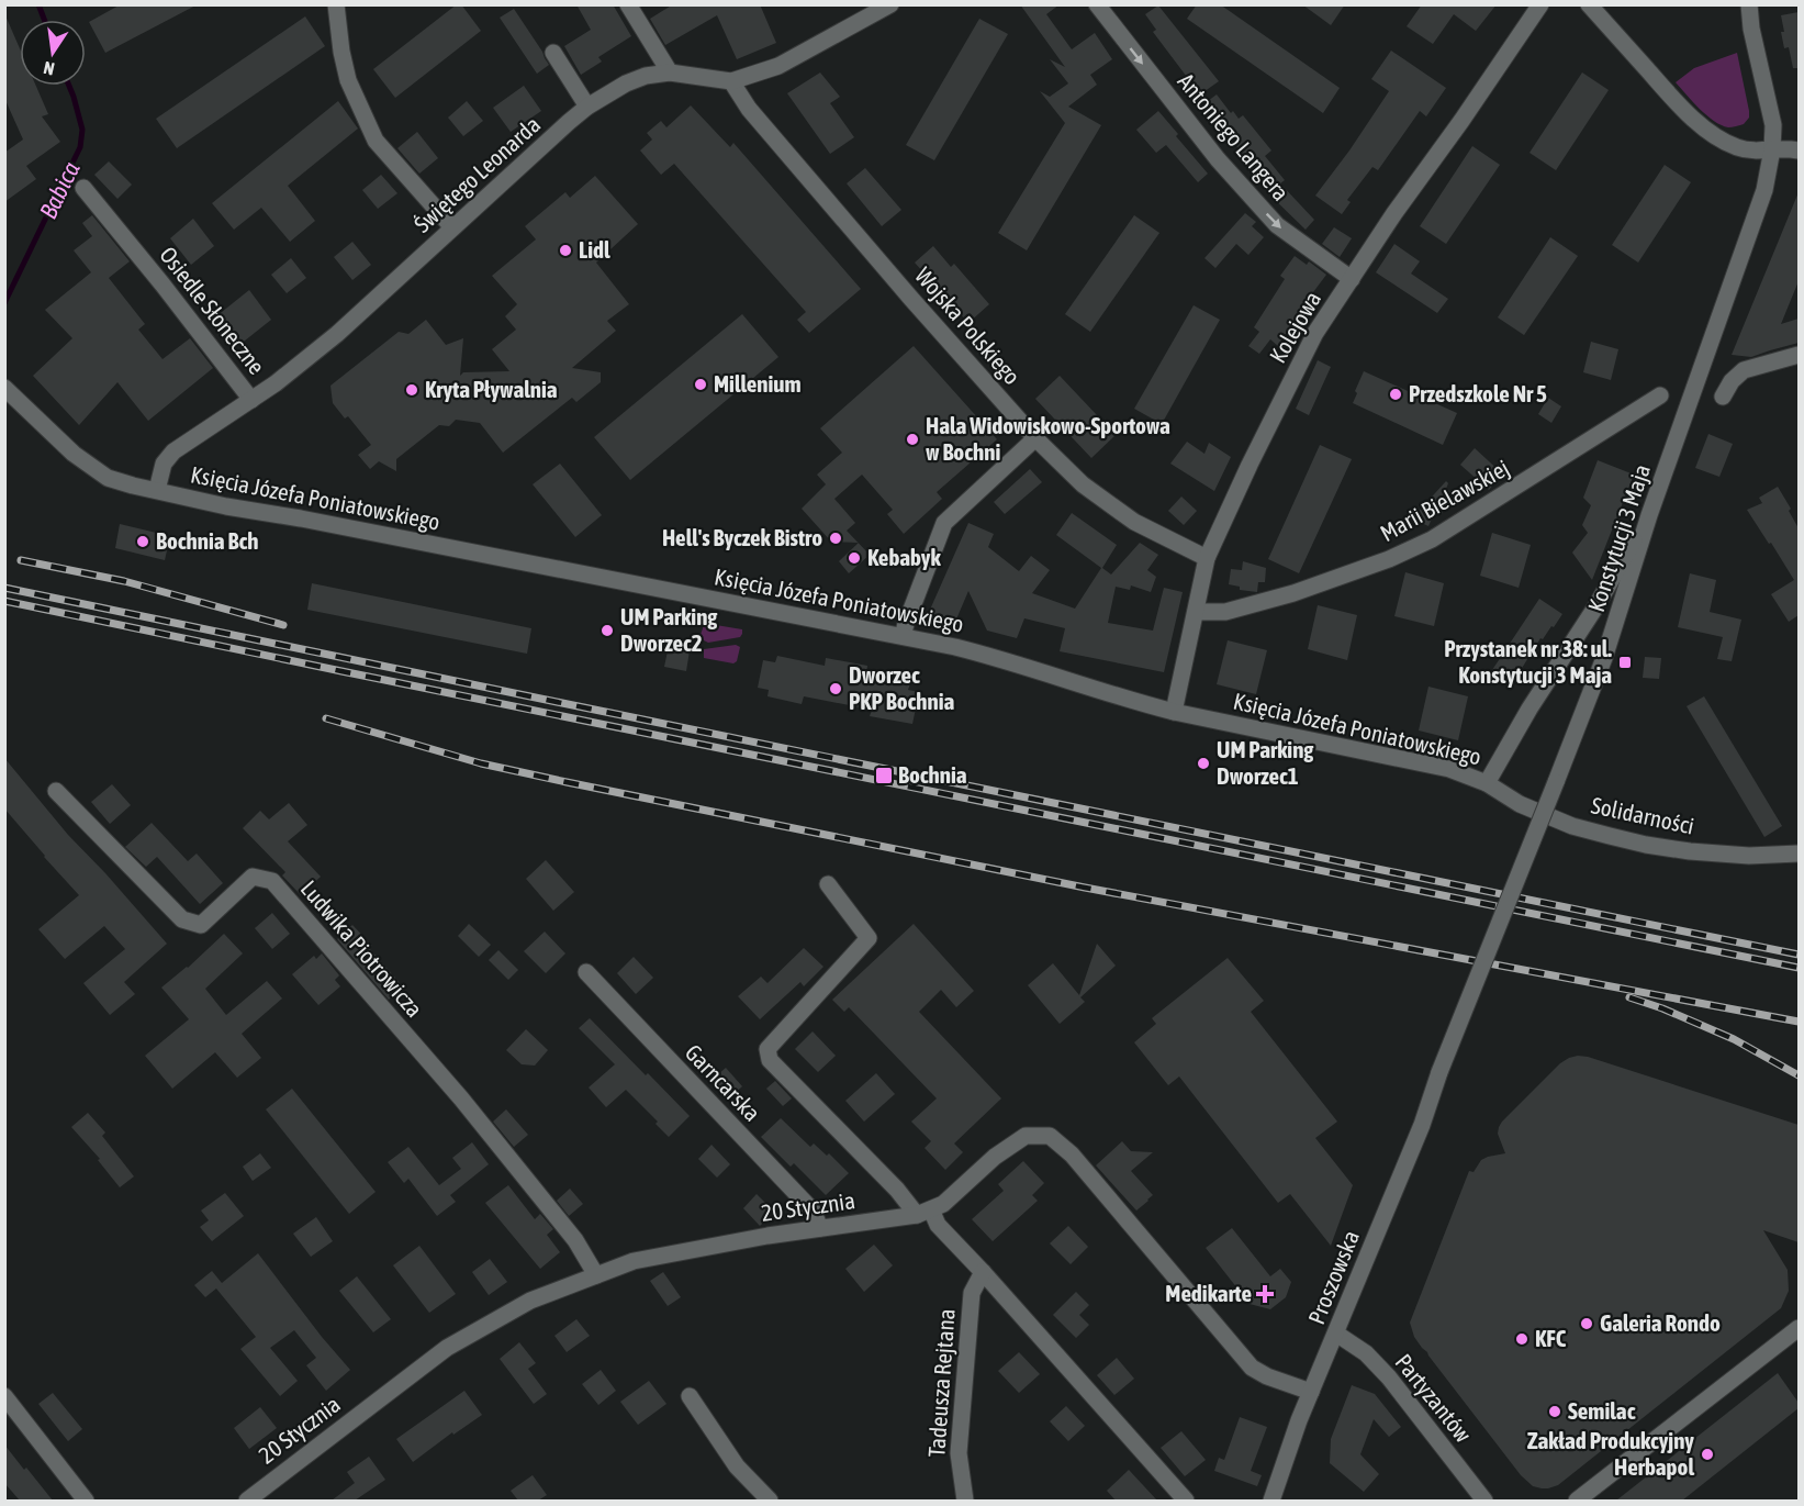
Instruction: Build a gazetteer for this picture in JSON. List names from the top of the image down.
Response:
{
  "streets": {
    "street": [
      "Antoniego Langera",
      "Świętego Leonarda",
      "Osiedle Słoneczne",
      "Wojska Polskiego",
      "Kolejowa",
      "Księcia Józefa Poniatowskiego",
      "Marii Bielawskiej",
      "Konstytucji 3 Maja",
      "Solidarności",
      "Ludwika Piotrowicza",
      "Garncarska",
      "20 Stycznia",
      "Proszowska",
      "Tadeusza Rejtana",
      "Partyzantów"
    ]
  },
  "crossings": [
    ["Antoniego Langera", "Kolejowa"],
    ["Świętego Leonarda", "Osiedle Słoneczne"],
    ["Świętego Leonarda", "Wojska Polskiego"],
    ["Świętego Leonarda", "Księcia Józefa Poniatowskiego"],
    ["Wojska Polskiego", "Kolejowa"],
    ["Kolejowa", "Księcia Józefa Poniatowskiego"],
    ["Kolejowa", "Marii Bielawskiej"],
    ["Księcia Józefa Poniatowskiego", "Konstytucji 3 Maja"],
    ["Księcia Józefa Poniatowskiego", "Solidarności"],
    ["Konstytucji 3 Maja", "Proszowska"],
    ["Ludwika Piotrowicza", "20 Stycznia"],
    ["Garncarska", "20 Stycznia"],
    ["20 Stycznia", "Proszowska"],
    ["Proszowska", "Partyzantów"]
  ],
  "one_way": ["Antoniego Langera"],
  "water": ["Babica"],
  "places": {
    "other": [
      "Lidl",
      "Millenium",
      "Kryta Pływalnia",
      "Przedszkole Nr 5",
      "Hala Widowiskowo-Sportowa w Bochni",
      "Hell's Byczek Bistro",
      "Bochnia Bch",
      "Kebabyk",
      "UM Parking Dworzec2",
      "Dworzec PKP Bochnia",
      "UM Parking Dworzec1",
      "Galeria Rondo",
      "KFC",
      "Semilac",
      "Zakład Produkcyjny Herbapol"
    ],
    "transit": ["Przystanek nr 38: ul. Konstytucji 3 Maja", "Bochnia"],
    "health": ["Medikarte"]
  },
  "north": "bottom"
}
